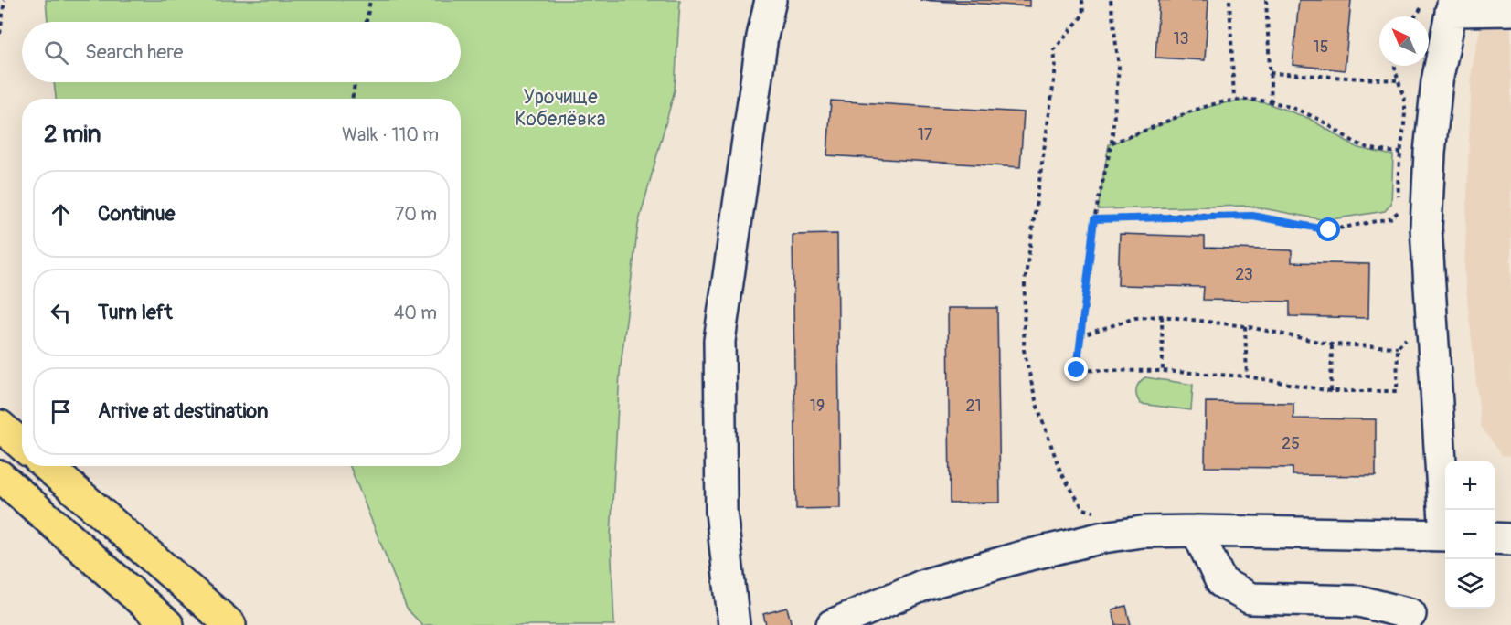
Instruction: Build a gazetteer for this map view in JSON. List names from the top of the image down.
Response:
{
  "parks": ["Урочище Кобелёвка"],
  "house_numbers": [
    "13",
    "15",
    "17",
    "23",
    "19",
    "21",
    "25"
  ],
  "north": "top left",
  "page": {
    "search": "Search here",
    "heading": ["2 min", "Walk · 110 m"],
    "list": [
      ["Continue", "70 m"],
      ["Turn left", "40 m"],
      "Arrive at destination"
    ],
    "map_buttons": ["+", "−"]
  }
}
